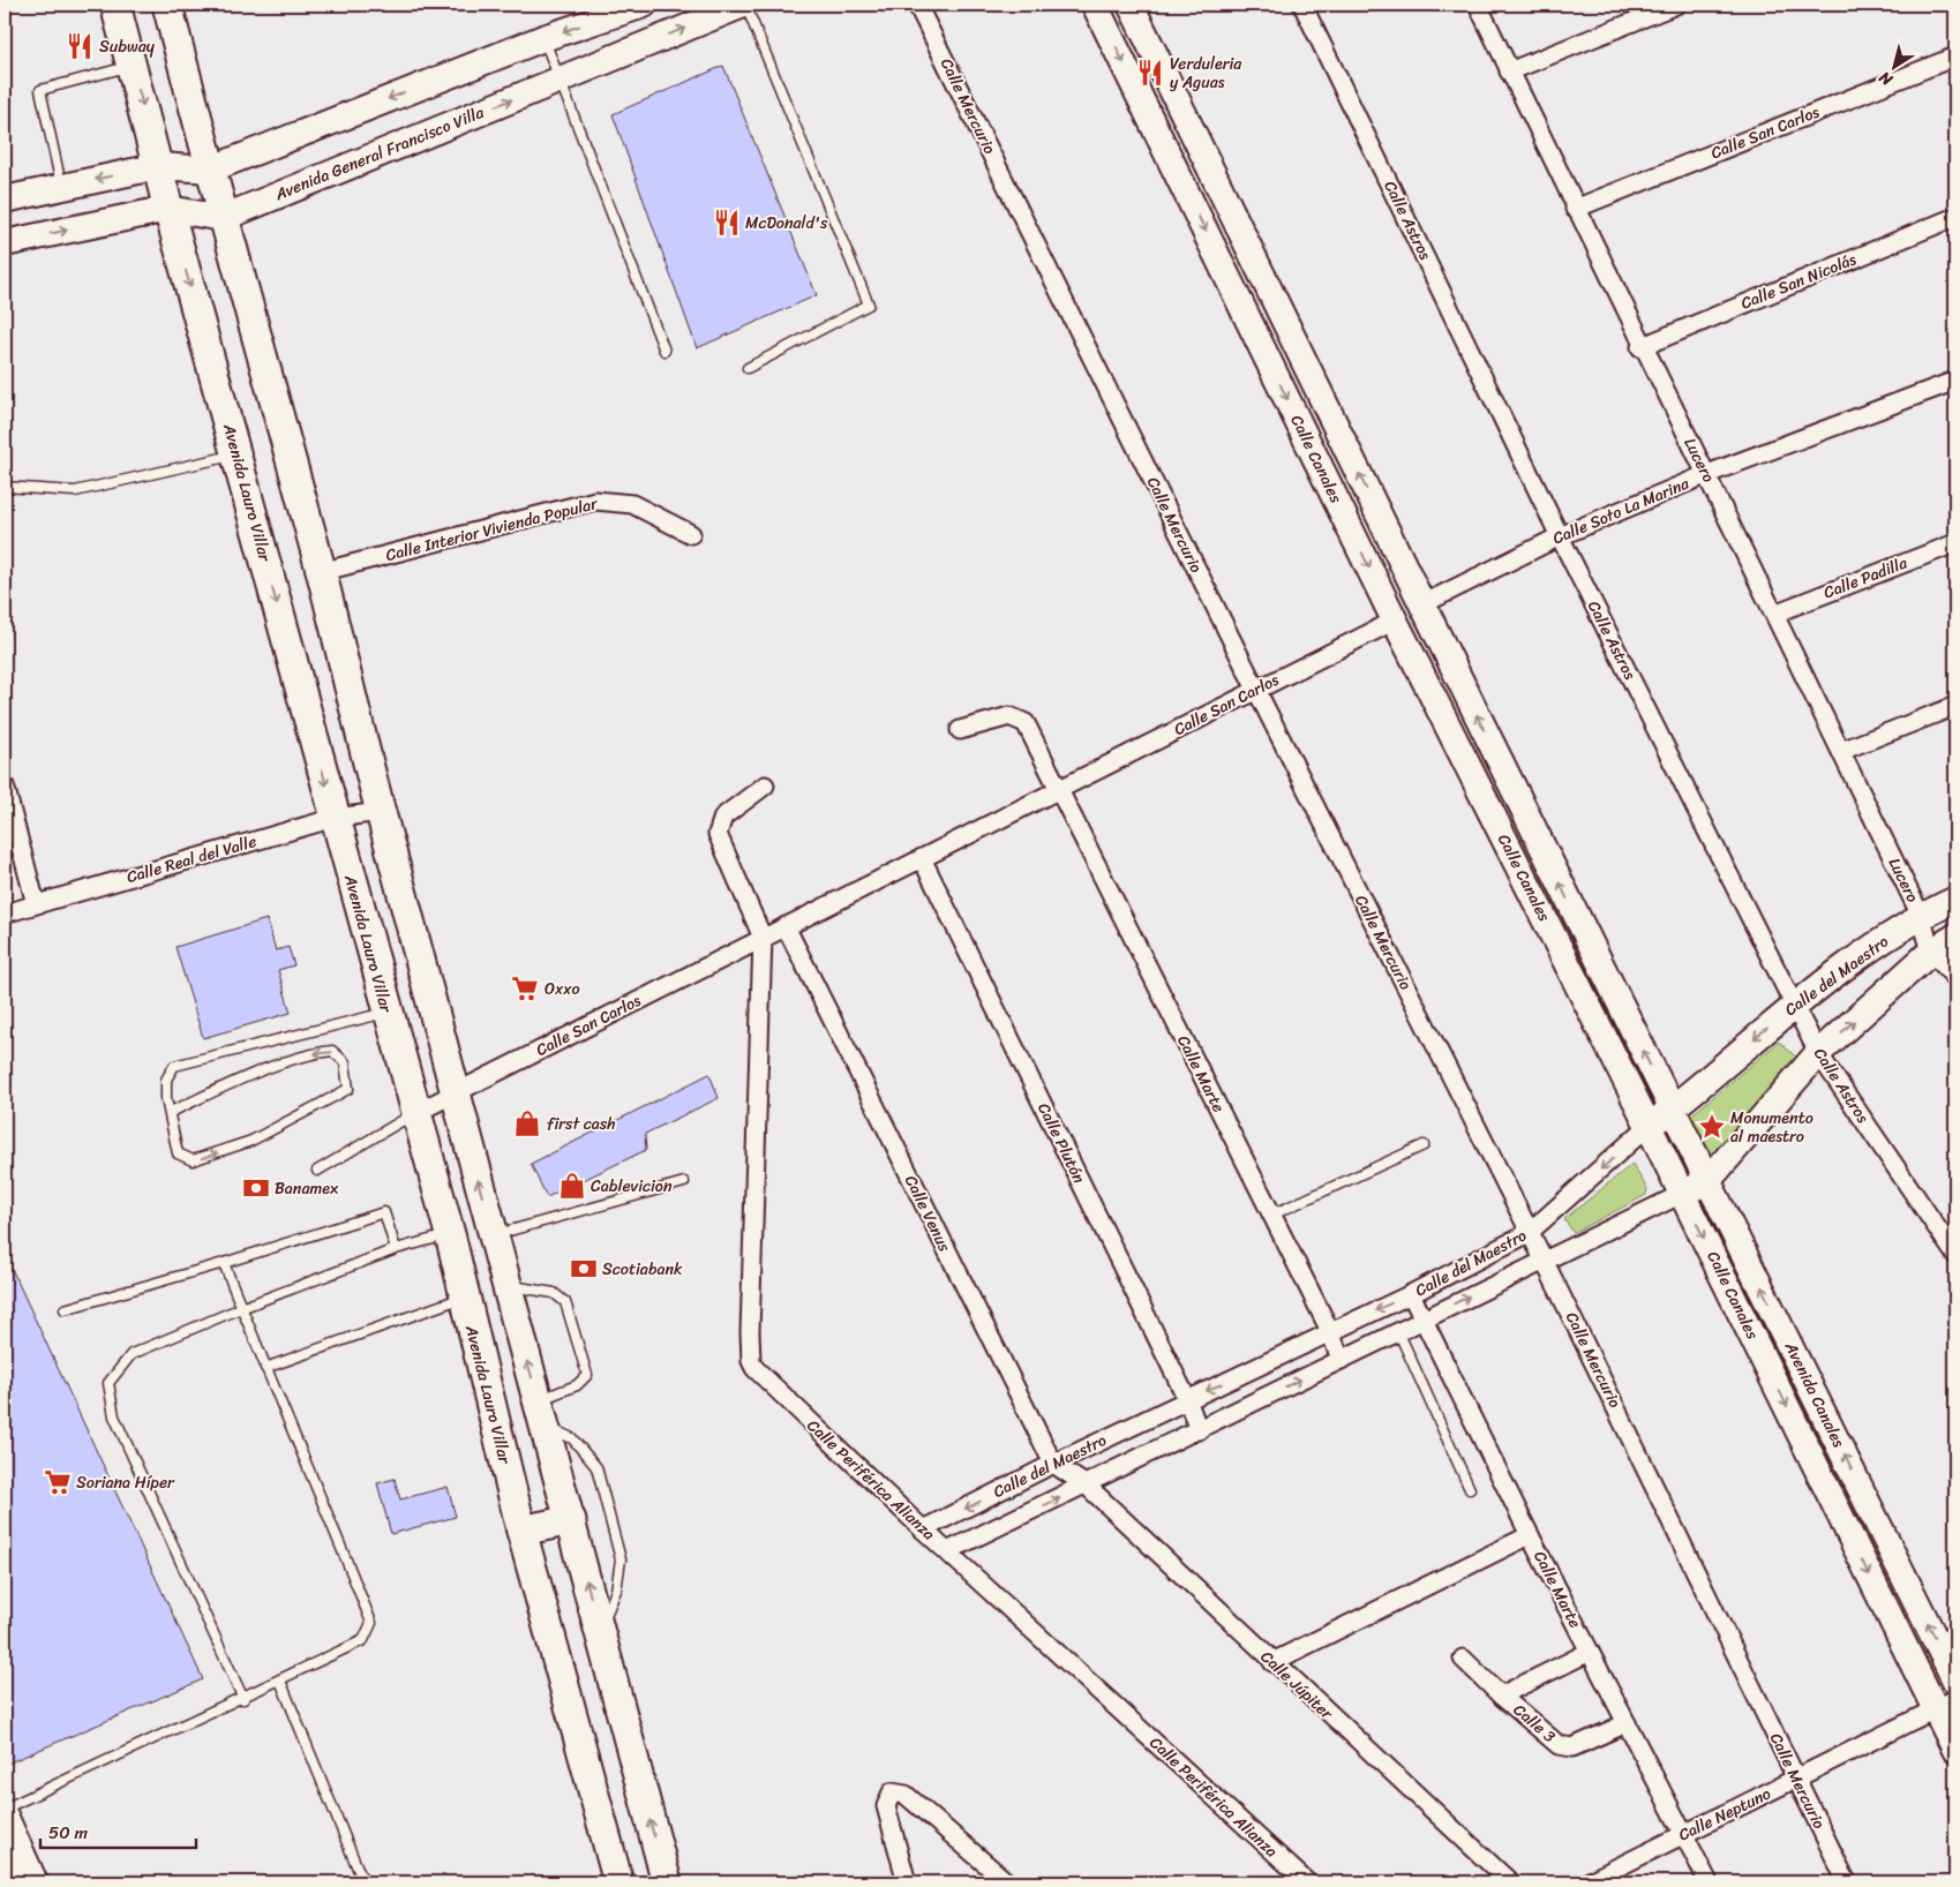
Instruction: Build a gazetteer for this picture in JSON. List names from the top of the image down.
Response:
{
  "streets": {
    "main road": [
      "Avenida General Francisco Villa",
      "Calle Canales",
      "Avenida Lauro Villar",
      "Calle del Maestro",
      "Avenida Canales"
    ],
    "street": [
      "Calle Mercurio",
      "Calle San Carlos",
      "Calle Astros",
      "Calle San Nicolás",
      "Lucero",
      "Calle Soto La Marina",
      "Calle Interior Vivienda Popular",
      "Calle Padilla",
      "Calle Real del Valle",
      "Calle Marte",
      "Calle Plutón",
      "Calle Venus",
      "Calle Periférica Alianza",
      "Calle Júpiter",
      "Calle 3",
      "Calle Neptuno"
    ]
  },
  "crossings": [
    ["Calle Mercurio", "Calle San Carlos"],
    ["Calle Mercurio", "Calle del Maestro"],
    ["Calle Mercurio", "Calle Neptuno"],
    ["Calle San Carlos", "Calle Canales"],
    ["Calle San Carlos", "Lucero"],
    ["Calle San Carlos", "Avenida Lauro Villar"],
    ["Calle San Carlos", "Calle Marte"],
    ["Calle San Carlos", "Calle Plutón"],
    ["Calle San Carlos", "Calle Venus"],
    ["Calle San Carlos", "Calle Periférica Alianza"],
    ["Calle Astros", "Calle Soto La Marina"],
    ["Calle Astros", "Calle del Maestro"],
    ["Calle San Nicolás", "Lucero"],
    ["Calle Canales", "Calle Soto La Marina"],
    ["Calle Canales", "Calle del Maestro"],
    ["Calle Canales", "Avenida Canales"],
    ["Calle Canales", "Calle Neptuno"],
    ["Lucero", "Calle Soto La Marina"],
    ["Lucero", "Calle Padilla"],
    ["Lucero", "Calle del Maestro"],
    ["Avenida Lauro Villar", "Calle Real del Valle"],
    ["Calle del Maestro", "Calle Marte"],
    ["Calle del Maestro", "Calle Plutón"],
    ["Calle del Maestro", "Calle Venus"],
    ["Calle del Maestro", "Avenida Canales"],
    ["Calle del Maestro", "Calle Periférica Alianza"],
    ["Calle del Maestro", "Calle Júpiter"],
    ["Calle Marte", "Calle 3"],
    ["Calle Marte", "Calle Neptuno"]
  ],
  "one_way": ["Avenida Canales"],
  "places": {
    "restaurant": ["Subway", "Verduleria y Aguas", "McDonald's"],
    "supermarket": ["Oxxo", "Soriana Híper"],
    "shop": ["first cash", "Cablevicion"],
    "place": ["Monumento al maestro"],
    "bank": ["Banamex", "Scotiabank"]
  },
  "scale_bar": "50 m",
  "north": "bottom left"
}
